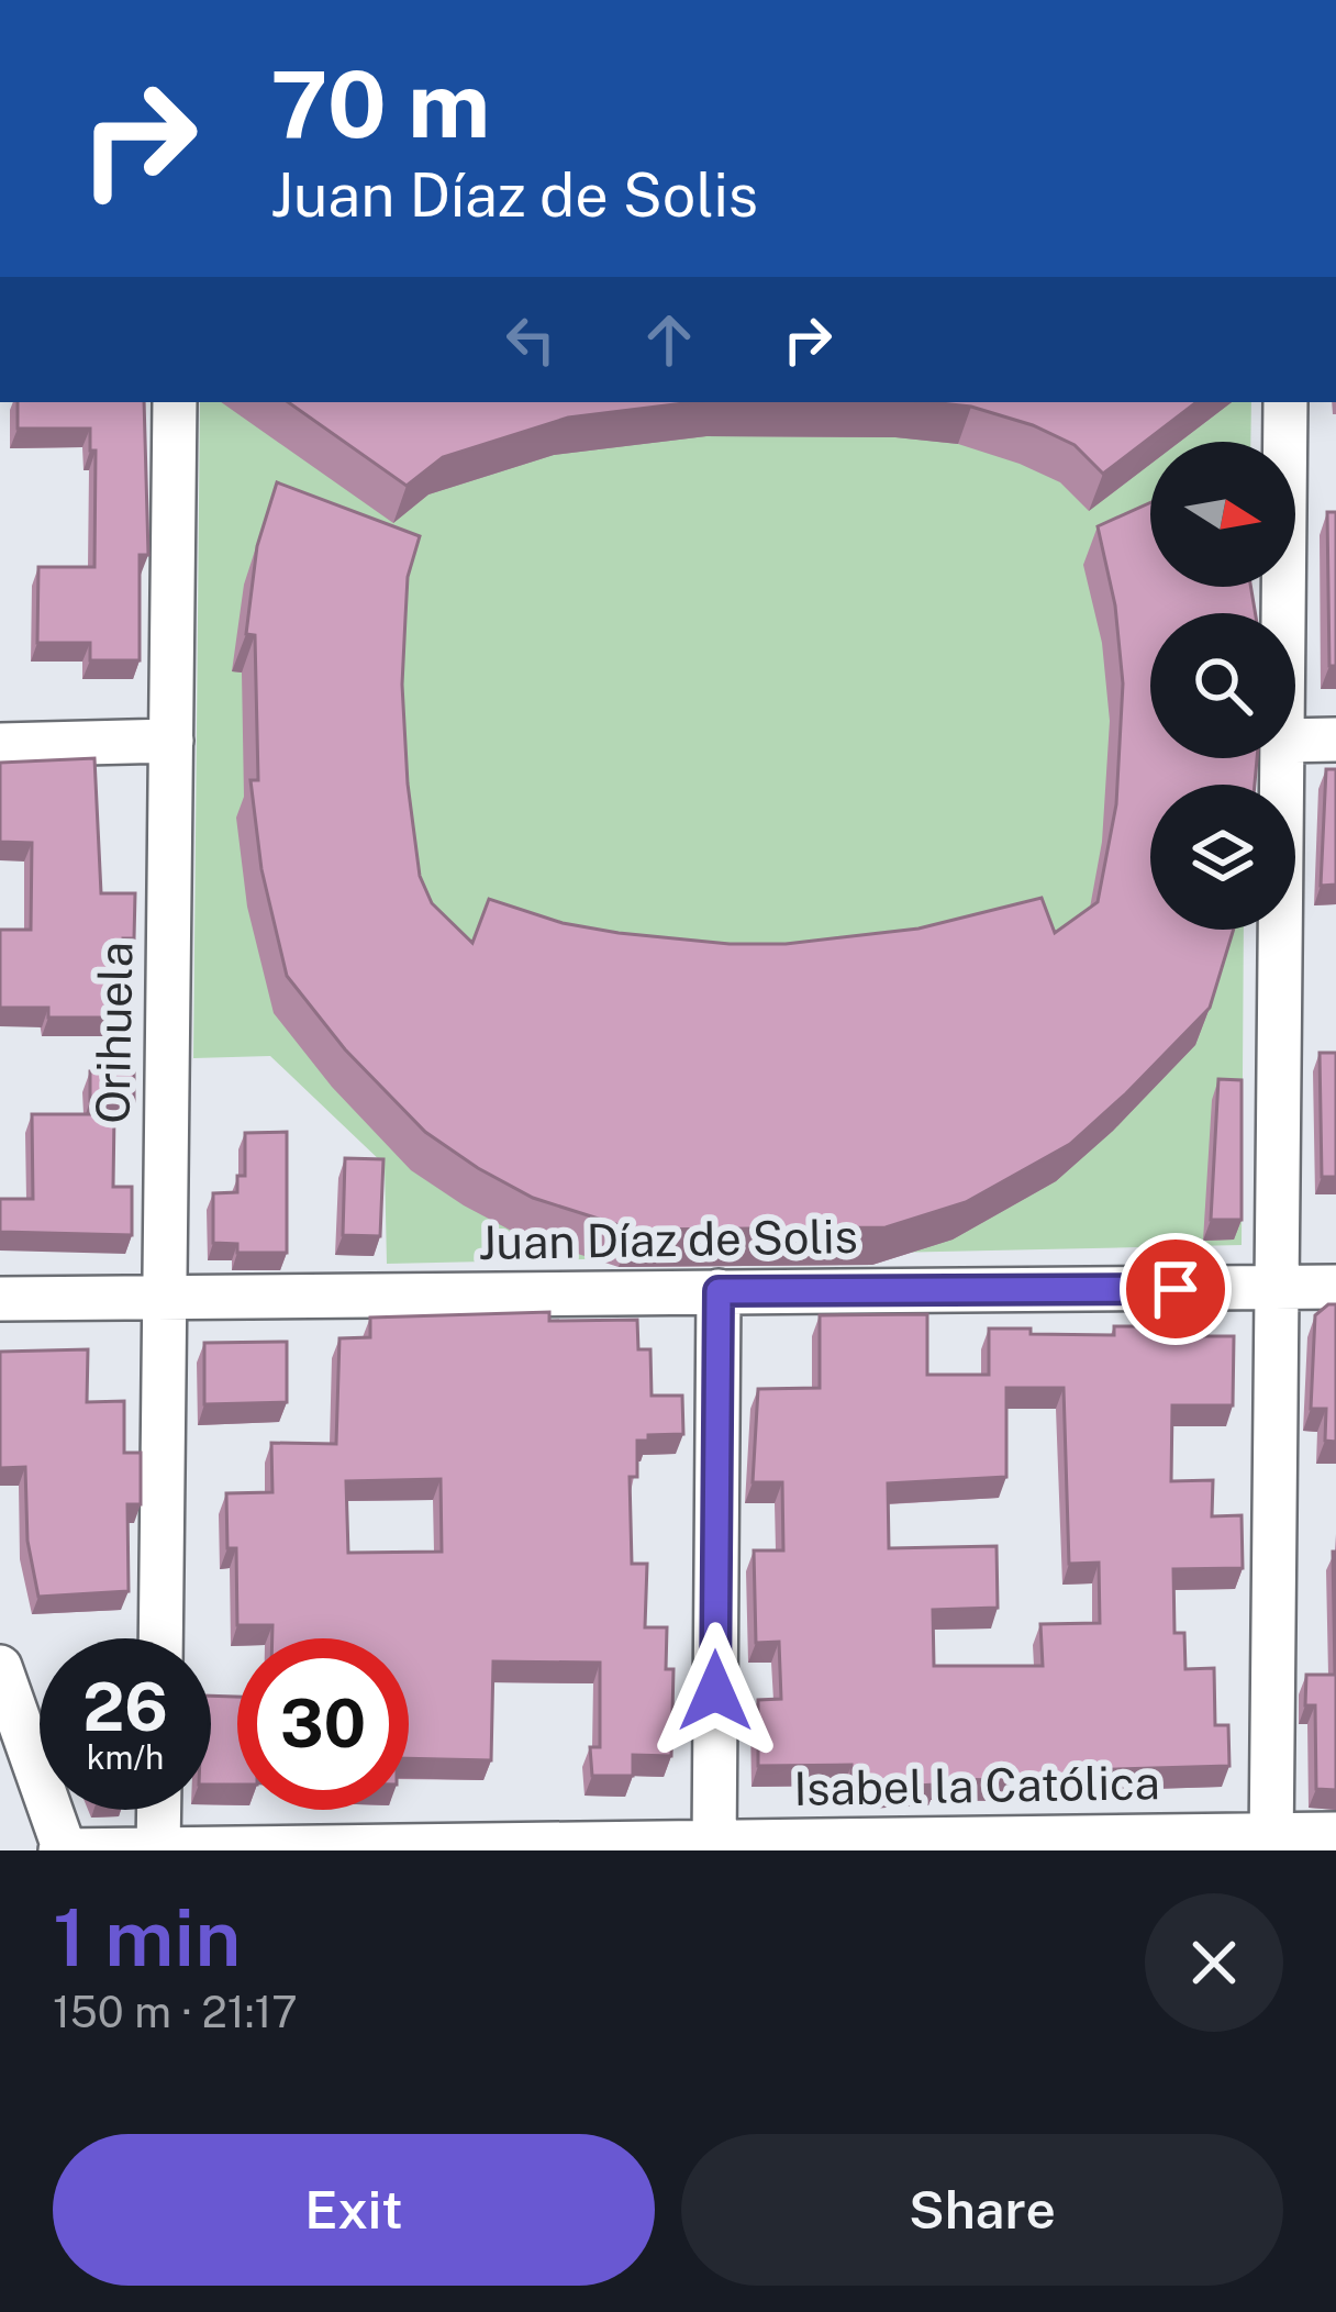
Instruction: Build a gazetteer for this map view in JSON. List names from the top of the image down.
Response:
{
  "streets": {
    "street": ["Orihuela", "Juan Díaz de Solis", "Isabel la Católica"]
  },
  "crossings": [
    ["Orihuela", "Juan Díaz de Solis"]
  ],
  "north": "right",
  "page": {
    "turn": ["70 m", "Juan Díaz de Solis"],
    "speed": "26 km/h",
    "limit": "30",
    "heading": ["1 min", "150 m · 21:17"],
    "buttons": ["Exit", "Share"]
  }
}
